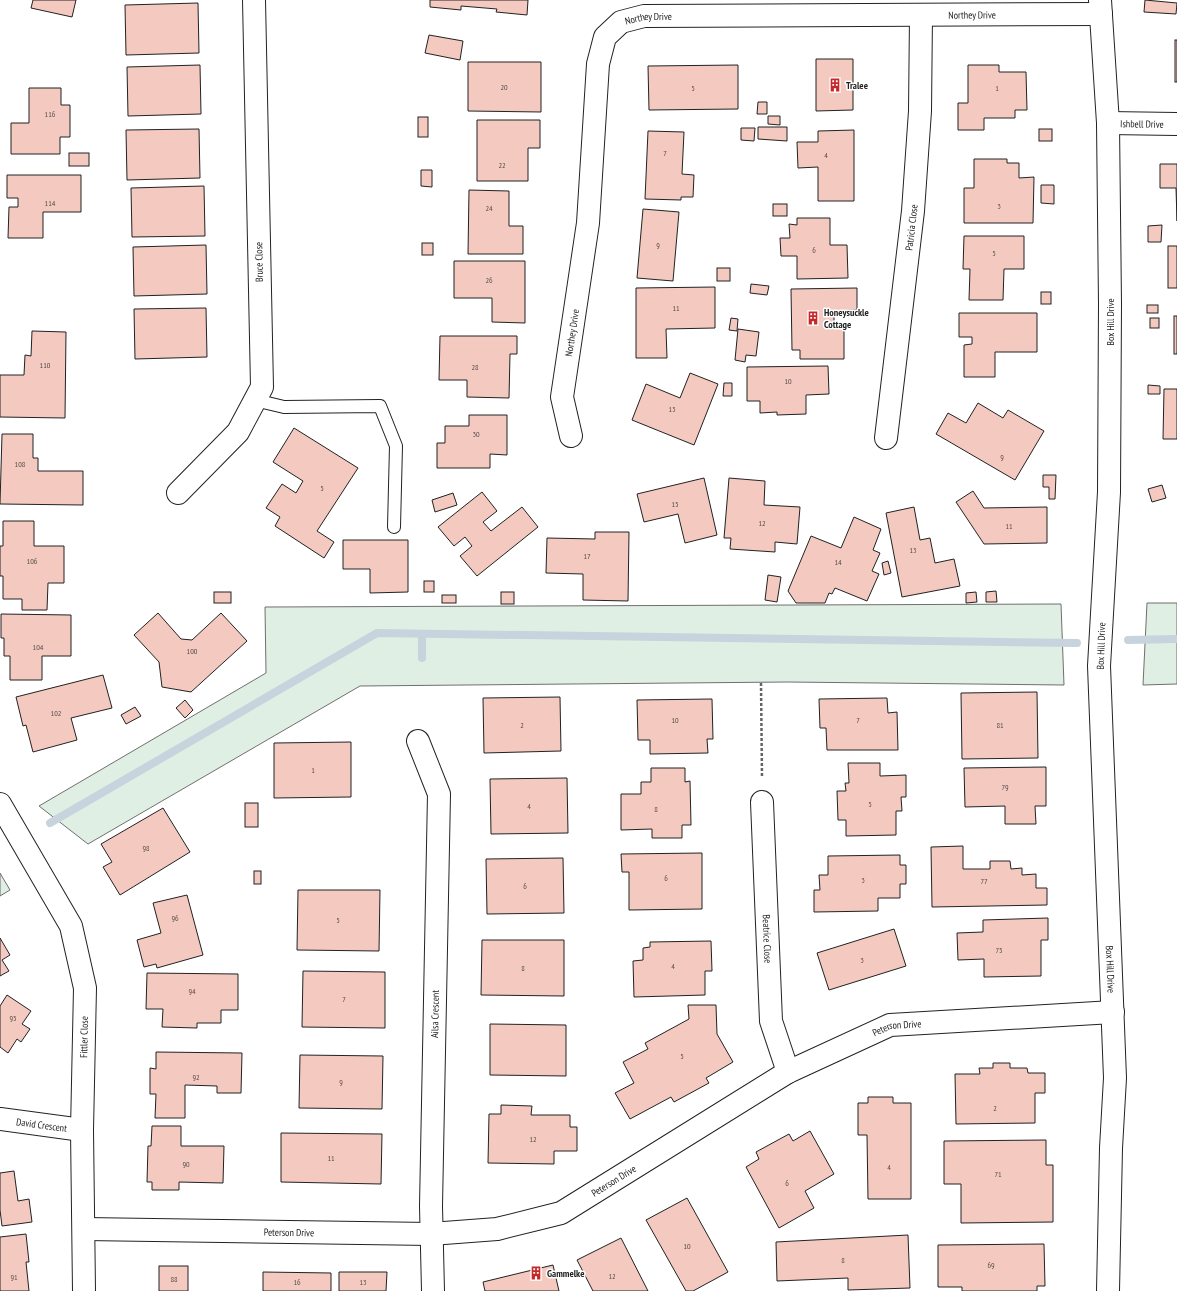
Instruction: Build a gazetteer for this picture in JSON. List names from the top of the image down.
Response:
{
  "streets": {
    "street": [
      "Northey Drive",
      "Ishbell Drive",
      "Patricia Close",
      "Bruce Close",
      "Box Hill Drive",
      "Beatrice Close",
      "Ailsa Crescent",
      "Peterson Drive",
      "Fittler Close",
      "David Crescent"
    ]
  },
  "crossings": [
    ["Northey Drive", "Patricia Close"],
    ["Northey Drive", "Box Hill Drive"],
    ["Ishbell Drive", "Box Hill Drive"],
    ["Box Hill Drive", "Peterson Drive"],
    ["Beatrice Close", "Peterson Drive"],
    ["Ailsa Crescent", "Peterson Drive"],
    ["Peterson Drive", "Fittler Close"],
    ["Fittler Close", "David Crescent"]
  ],
  "places": {
    "building": ["Tralee", "Honeysuckle Cottage", "Gammelke"]
  },
  "house_numbers": [
    "20",
    "5",
    "1",
    "116",
    "7",
    "4",
    "22",
    "114",
    "3",
    "24",
    "9",
    "6",
    "5",
    "26",
    "11",
    "110",
    "28",
    "10",
    "13",
    "30",
    "9",
    "108",
    "5",
    "15",
    "12",
    "11",
    "13",
    "17",
    "106",
    "14",
    "104",
    "100",
    "102",
    "10",
    "7",
    "2",
    "81",
    "1",
    "79",
    "5",
    "4",
    "8",
    "98",
    "6",
    "3",
    "77",
    "6",
    "96",
    "5",
    "75",
    "3",
    "4",
    "8",
    "94",
    "7",
    "95",
    "5",
    "92",
    "9",
    "2",
    "12",
    "11",
    "90",
    "4",
    "71",
    "6",
    "10",
    "8",
    "69",
    "12",
    "91",
    "88",
    "16",
    "13"
  ]
}
